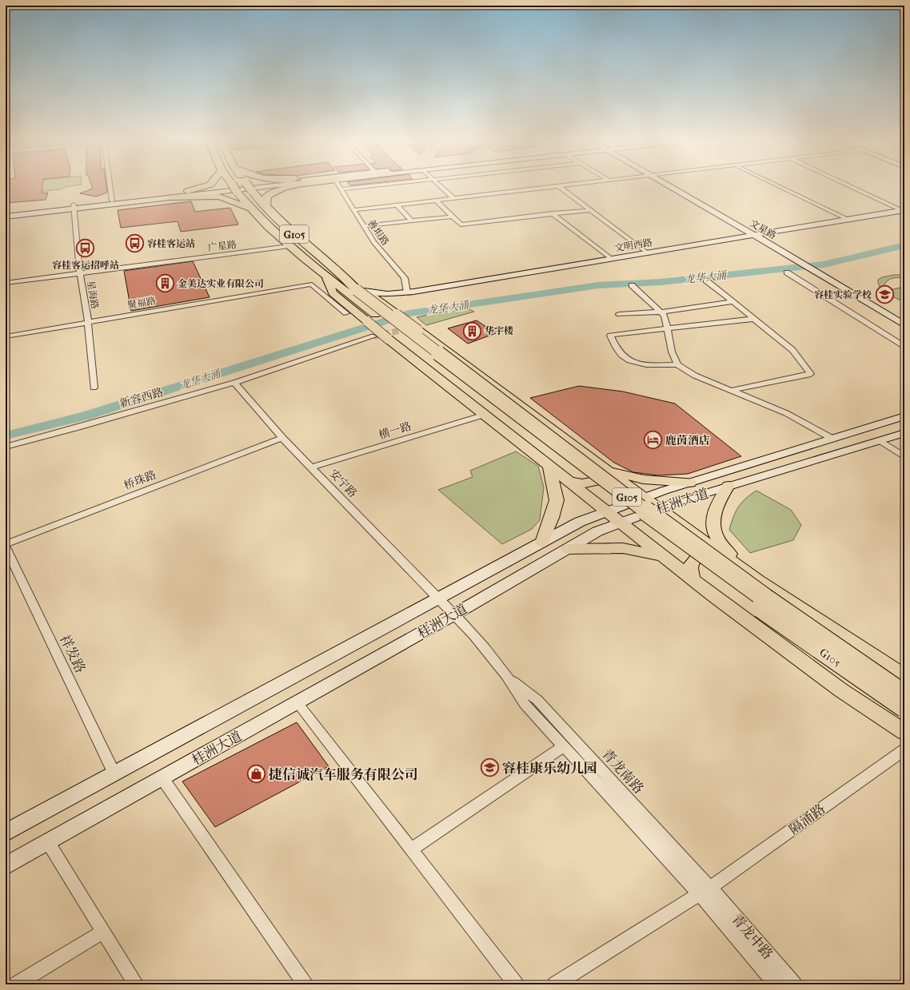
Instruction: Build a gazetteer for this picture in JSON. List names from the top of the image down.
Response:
{
  "streets": {
    "highway": ["G105"],
    "main road": ["文星路", "文明西路", "桂洲大道"],
    "street": [
      "善坦路",
      "广星路",
      "星海路",
      "聚福路",
      "新容西路",
      "横一路",
      "桥珠路",
      "安宁路",
      "祥发路",
      "青龙南路",
      "隔涌路",
      "青龙中路"
    ]
  },
  "crossings": [
    ["文星路", "文明西路"],
    ["善坦路", "文明西路"],
    ["G105", "文明西路"],
    ["G105", "广星路"],
    ["广星路", "星海路"],
    ["星海路", "聚福路"],
    ["新容西路", "安宁路"],
    ["横一路", "安宁路"],
    ["桥珠路", "安宁路"],
    ["桥珠路", "祥发路"],
    ["安宁路", "桂洲大道"],
    ["安宁路", "青龙南路"],
    ["桂洲大道", "祥发路"],
    ["桂洲大道", "青龙南路"],
    ["青龙南路", "隔涌路"],
    ["青龙南路", "青龙中路"],
    ["隔涌路", "青龙中路"]
  ],
  "water": ["龙华大涌"],
  "places": {
    "bus stop": ["容桂客运站", "容桂客运招呼站"],
    "building": ["金美达实业有限公司", "华宇楼"],
    "school or university": ["容桂实验学校", "容桂康乐幼儿园"],
    "hotel": ["鹿茵酒店"],
    "shop": ["捷信诚汽车服务有限公司"]
  }
}
